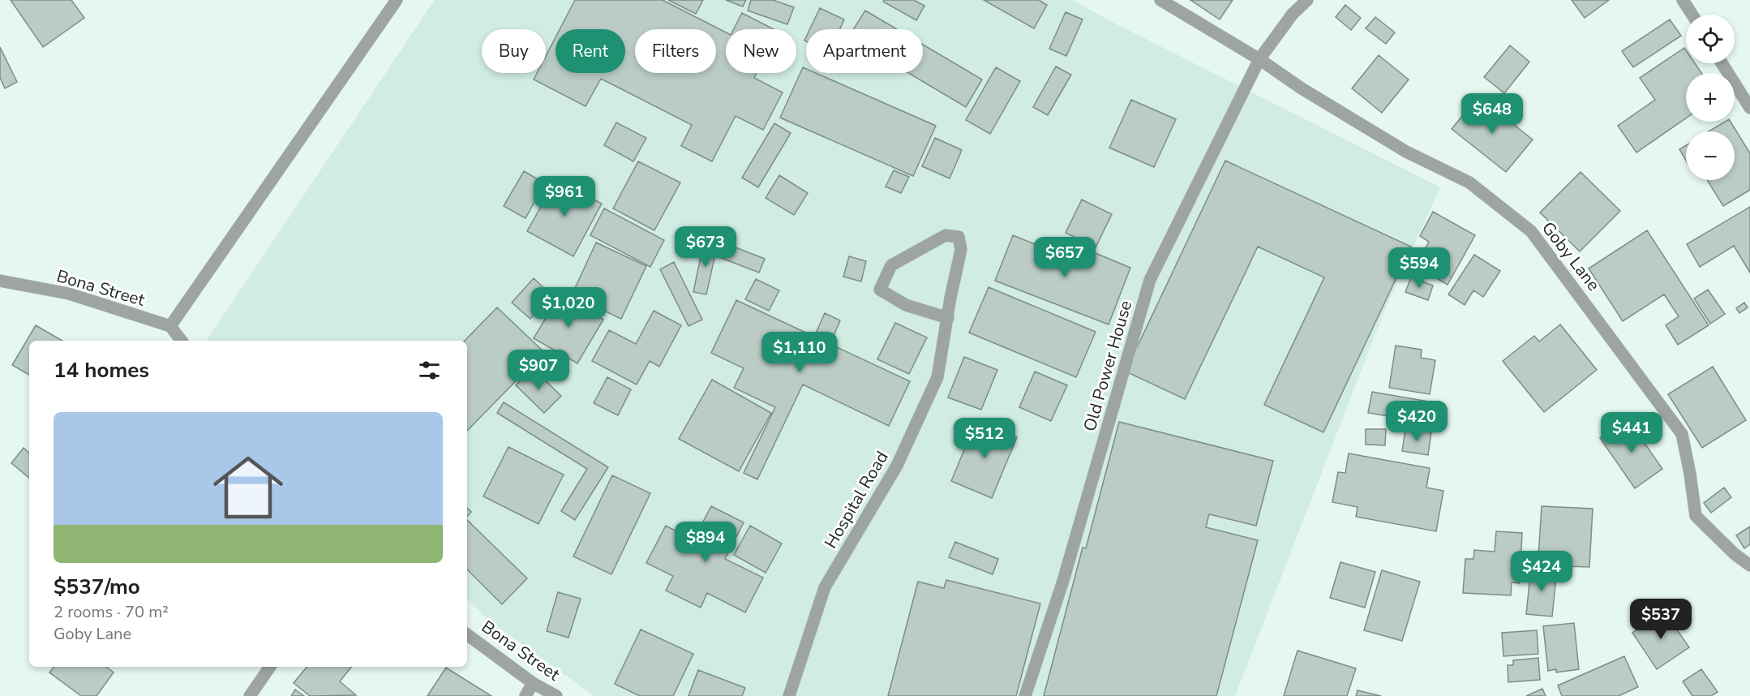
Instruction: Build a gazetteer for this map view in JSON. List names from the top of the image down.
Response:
{
  "streets": {
    "street": [
      "Goby Lane",
      "Bona Street",
      "Old Power House",
      "Hospital Road"
    ]
  },
  "crossings": [
    ["Goby Lane", "Old Power House"]
  ],
  "page": {
    "map_buttons": ["+", "−"],
    "chip": [
      "Buy",
      "Rent",
      "Filters",
      "New",
      "Apartment"
    ],
    "price": [
      "$648",
      "$961",
      "$673",
      "$657",
      "$594",
      "$1,020",
      "$1,110",
      "$907",
      "$420",
      "$441",
      "$512",
      "$894",
      "$424",
      "$537"
    ],
    "heading": "14 homes",
    "list": [
      {
        "name": "$537/mo",
        "note": "2 rooms · 70 m² · Goby Lane"
      }
    ]
  }
}
